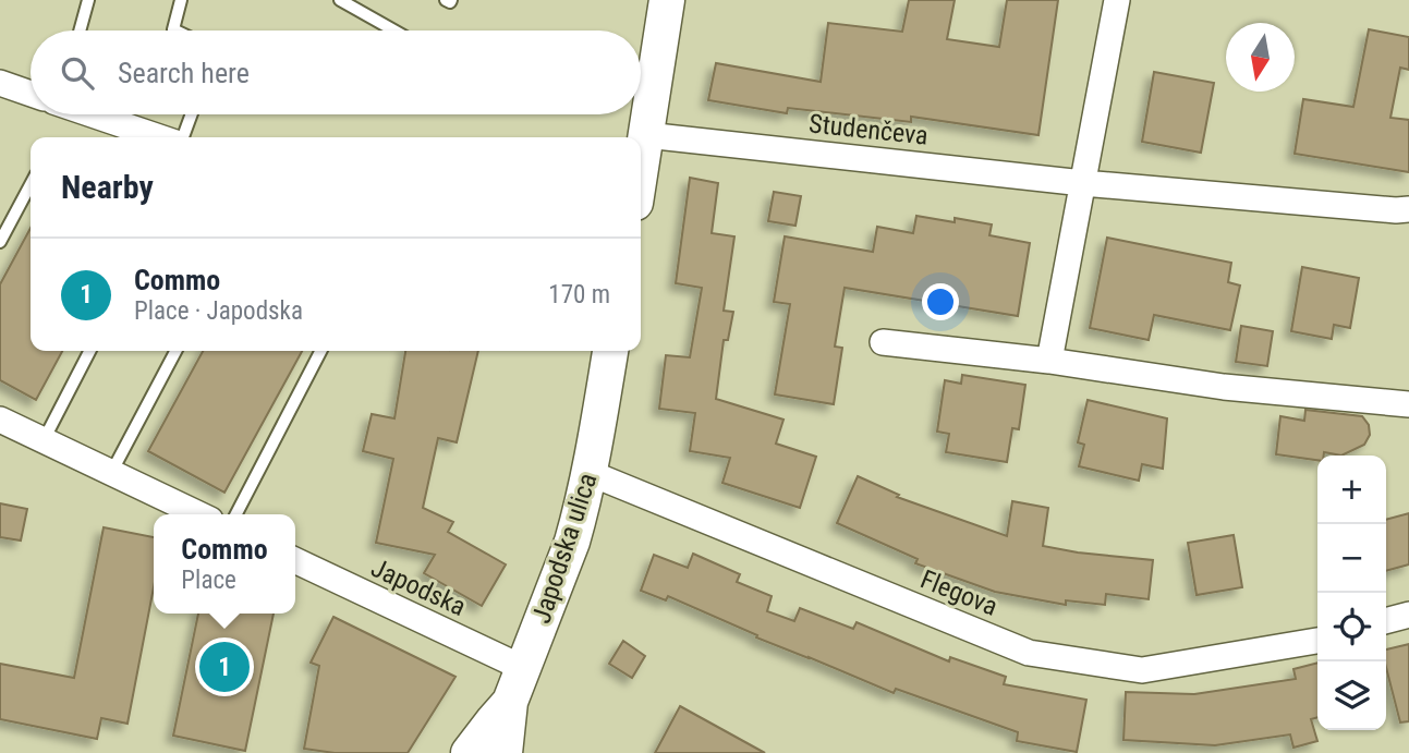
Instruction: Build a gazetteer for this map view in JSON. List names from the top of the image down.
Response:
{
  "streets": {
    "street": [
      "Studenčeva",
      "Japodska ulica",
      "Japodska",
      "Flegova"
    ]
  },
  "crossings": [
    ["Japodska ulica", "Japodska"],
    ["Japodska ulica", "Flegova"]
  ],
  "north": "bottom",
  "page": {
    "search": "Search here",
    "heading": "Nearby",
    "list": [
      {
        "mark": "1",
        "name": "Commo",
        "note": "Place · Japodska",
        "value": "170 m"
      }
    ],
    "map_buttons": ["+", "−"],
    "popup": ["Commo", "Place"],
    "pins": "1"
  }
}
